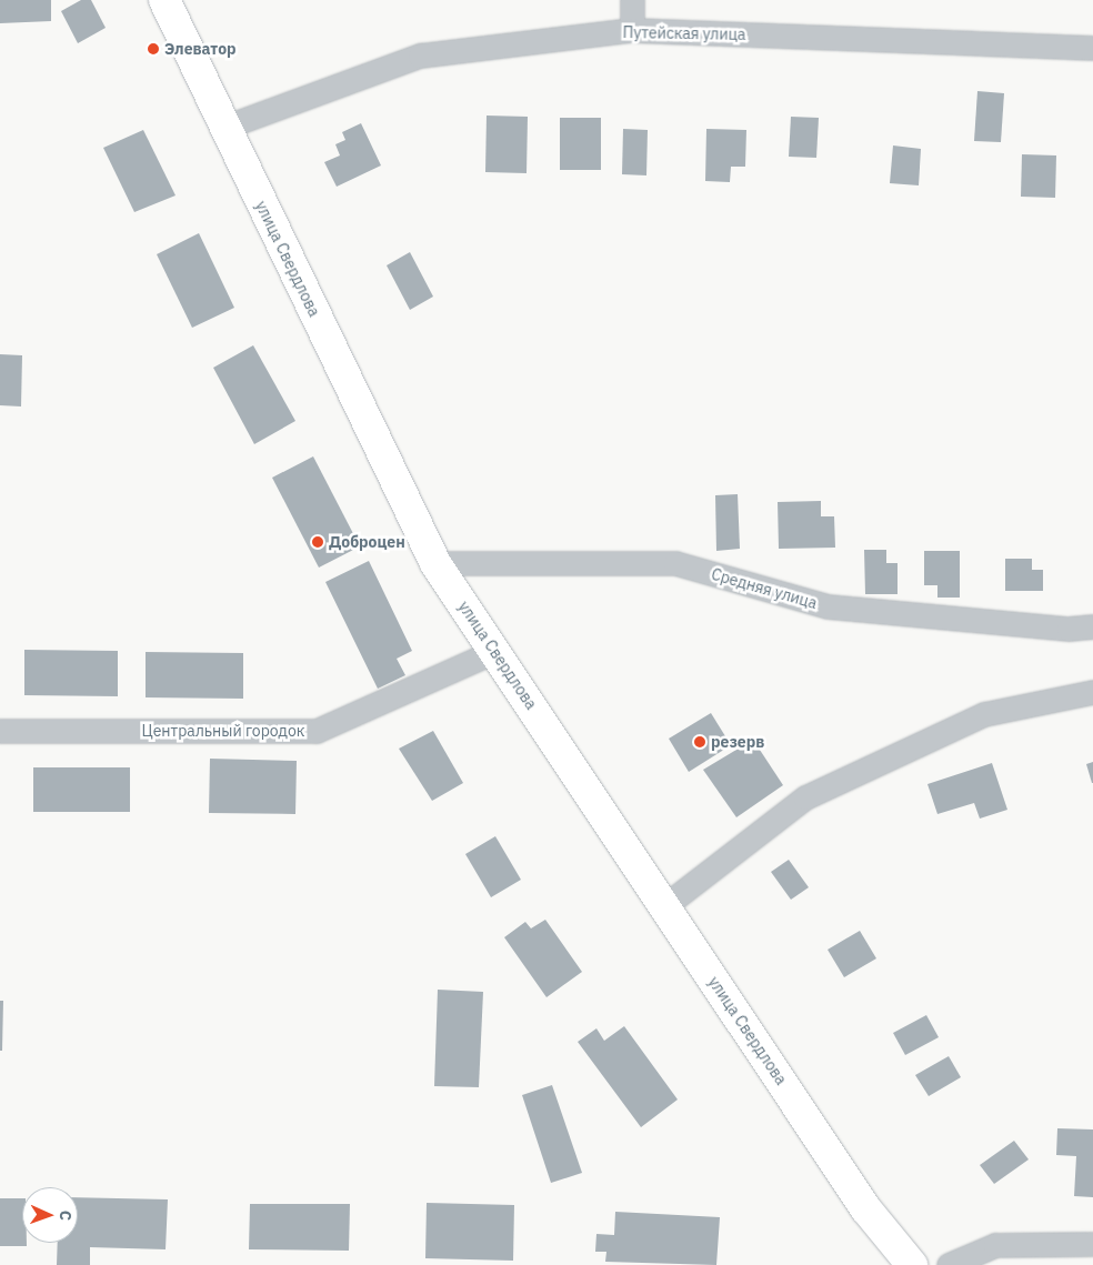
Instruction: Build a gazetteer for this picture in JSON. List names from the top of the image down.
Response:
{
  "streets": {
    "main road": ["улица Свердлова"],
    "street": ["Путейская улица", "Средняя улица", "Центральный городок"]
  },
  "crossings": [
    ["Путейская улица", "улица Свердлова"],
    ["улица Свердлова", "Средняя улица"],
    ["улица Свердлова", "Центральный городок"]
  ],
  "places": ["Элеватор", "Доброцен", "резерв"],
  "north": "right"
}
